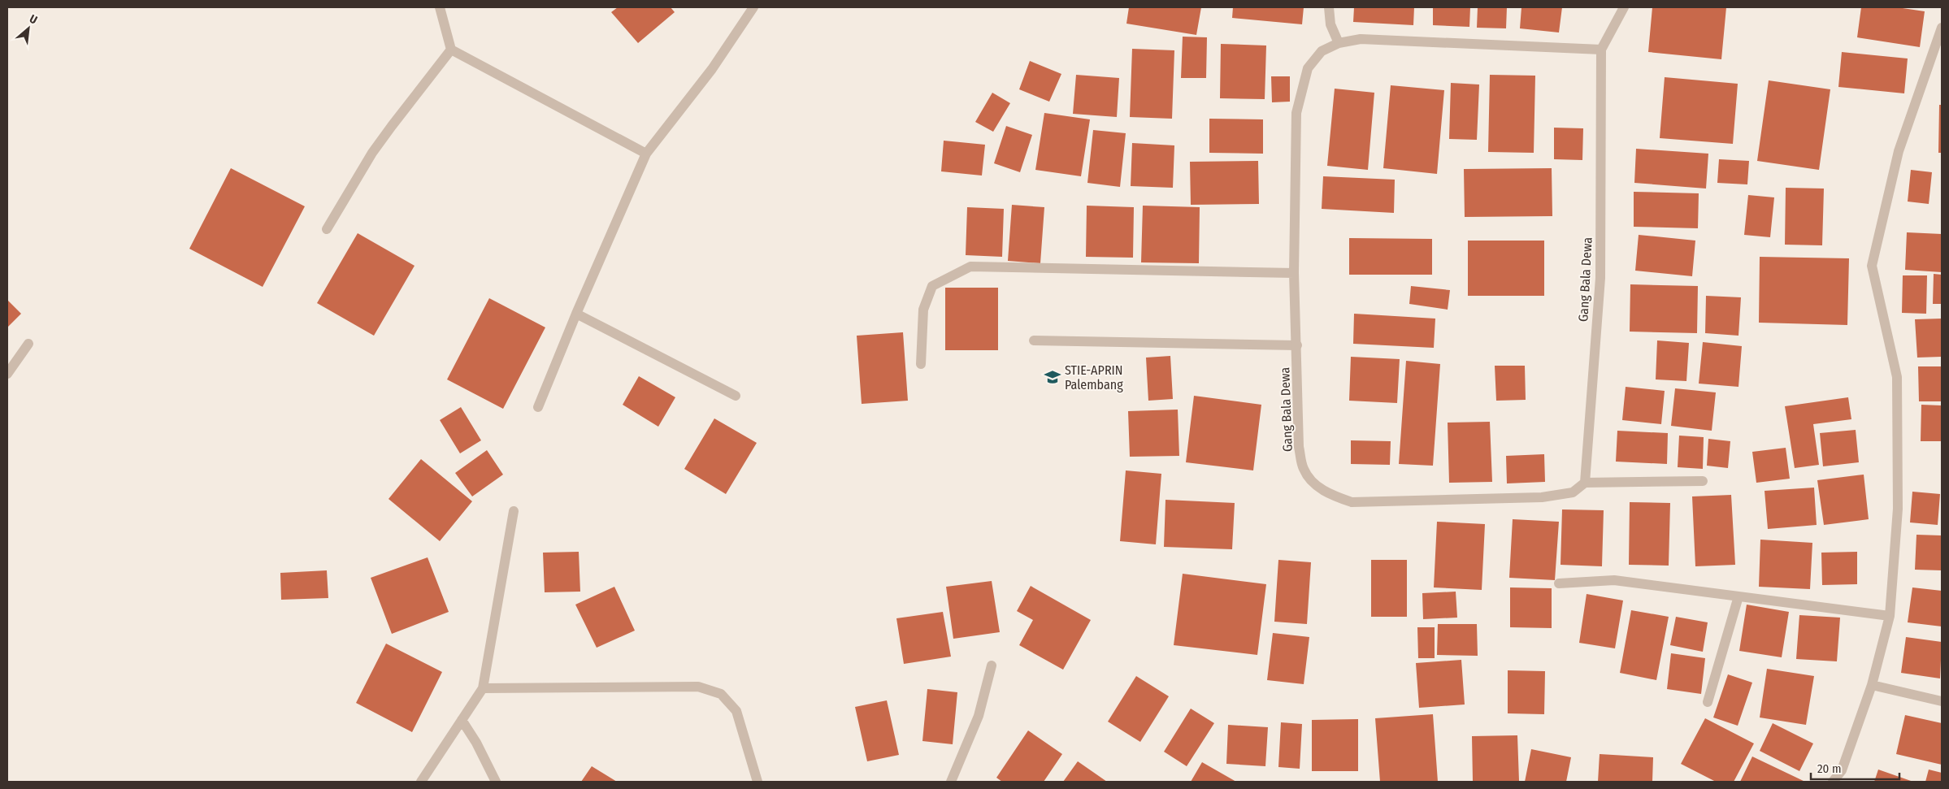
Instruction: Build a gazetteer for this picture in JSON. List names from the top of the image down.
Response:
{
  "streets": {
    "street": ["Gang Bala Dewa"]
  },
  "places": {
    "school or university": ["STIE-APRIN Palembang"]
  },
  "scale_bar": "20 m",
  "north": "top right"
}
